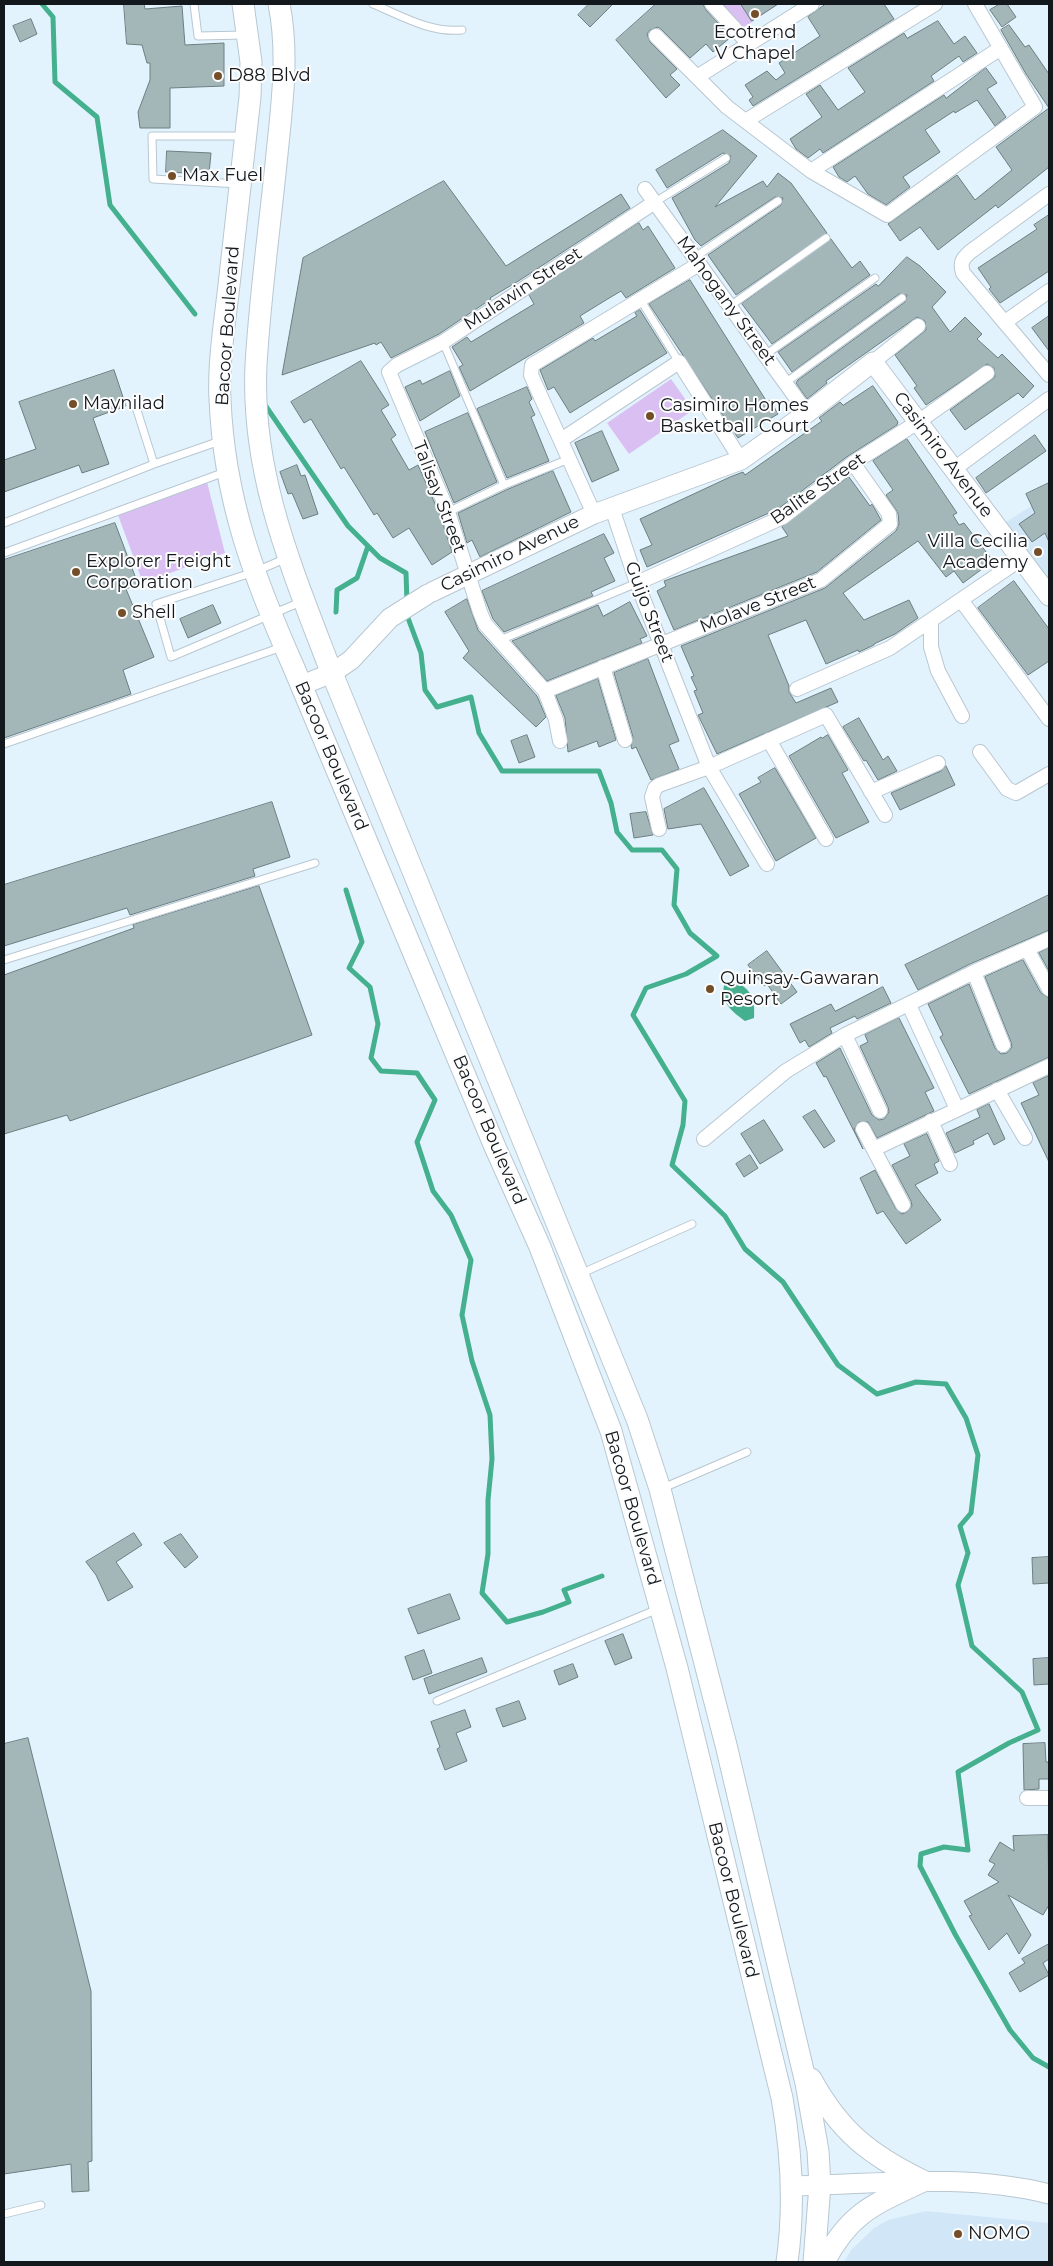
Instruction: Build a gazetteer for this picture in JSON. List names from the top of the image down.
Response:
{
  "streets": {
    "main road": ["Bacoor Boulevard"],
    "street": [
      "Mulawin Street",
      "Mahogany Street",
      "Casimiro Avenue",
      "Balite Street",
      "Talisay Street",
      "Molave Street",
      "Guijo Street"
    ]
  },
  "crossings": [
    ["Mulawin Street", "Mahogany Street"],
    ["Mulawin Street", "Talisay Street"],
    ["Mahogany Street", "Casimiro Avenue"],
    ["Bacoor Boulevard", "Casimiro Avenue"],
    ["Casimiro Avenue", "Balite Street"],
    ["Casimiro Avenue", "Talisay Street"],
    ["Casimiro Avenue", "Guijo Street"],
    ["Balite Street", "Molave Street"],
    ["Balite Street", "Guijo Street"],
    ["Talisay Street", "Molave Street"],
    ["Molave Street", "Guijo Street"]
  ],
  "places": [
    "Ecotrend V Chapel",
    "D88 Blvd",
    "Max Fuel",
    "Maynilad",
    "Casimiro Homes Basketball Court",
    "Villa Cecilia Academy",
    "Explorer Freight Corporation",
    "Shell",
    "Quinsay-Gawaran Resort",
    "NOMO"
  ]
}
